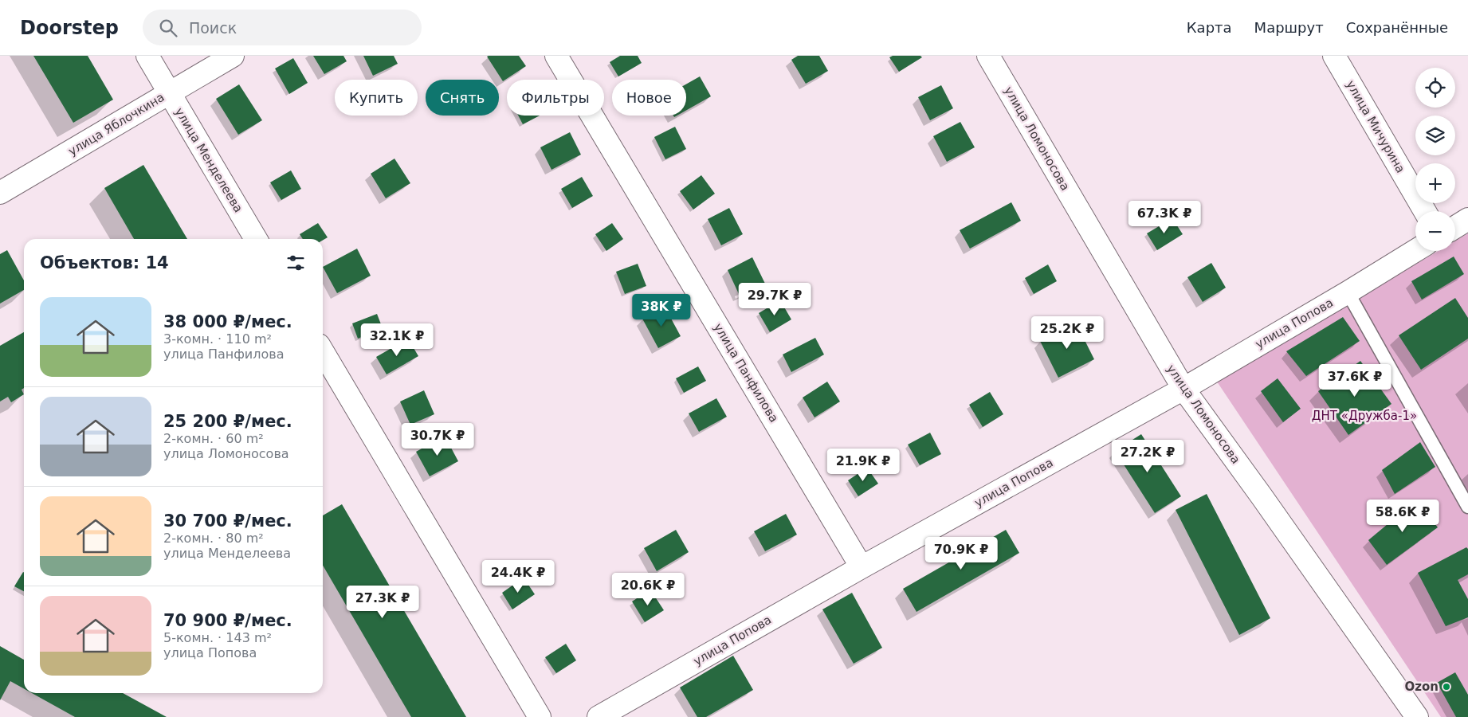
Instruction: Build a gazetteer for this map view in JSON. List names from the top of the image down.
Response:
{
  "streets": {
    "street": [
      "улица Яблочкина",
      "улица Мичурина",
      "улица Ломоносова",
      "улица Менделеева",
      "улица Попова",
      "улица Панфилова"
    ]
  },
  "crossings": [
    ["улица Яблочкина", "улица Менделеева"],
    ["улица Ломоносова", "улица Попова"],
    ["улица Попова", "улица Панфилова"]
  ],
  "parks": ["ДНТ «Дружба-1»"],
  "places": ["Ozon"],
  "page": {
    "header": "Doorstep",
    "search": "Поиск",
    "nav": ["Карта", "Маршрут", "Сохранённые"],
    "map_buttons": ["+", "−"],
    "chip": [
      "Купить",
      "Снять",
      "Фильтры",
      "Новое"
    ],
    "price": [
      "67.3K ₽",
      "29.7K ₽",
      "38K ₽",
      "25.2K ₽",
      "32.1K ₽",
      "37.6K ₽",
      "30.7K ₽",
      "27.2K ₽",
      "21.9K ₽",
      "58.6K ₽",
      "70.9K ₽",
      "24.4K ₽",
      "20.6K ₽",
      "27.3K ₽"
    ],
    "heading": "Объектов: 14",
    "list": [
      {
        "name": "38 000 ₽/мес.",
        "note": "3-комн. · 110 m² · улица Панфилова"
      },
      {
        "name": "25 200 ₽/мес.",
        "note": "2-комн. · 60 m² · улица Ломоносова"
      },
      {
        "name": "30 700 ₽/мес.",
        "note": "2-комн. · 80 m² · улица Менделеева"
      },
      {
        "name": "70 900 ₽/мес.",
        "note": "5-комн. · 143 m² · улица Попова"
      }
    ]
  }
}
